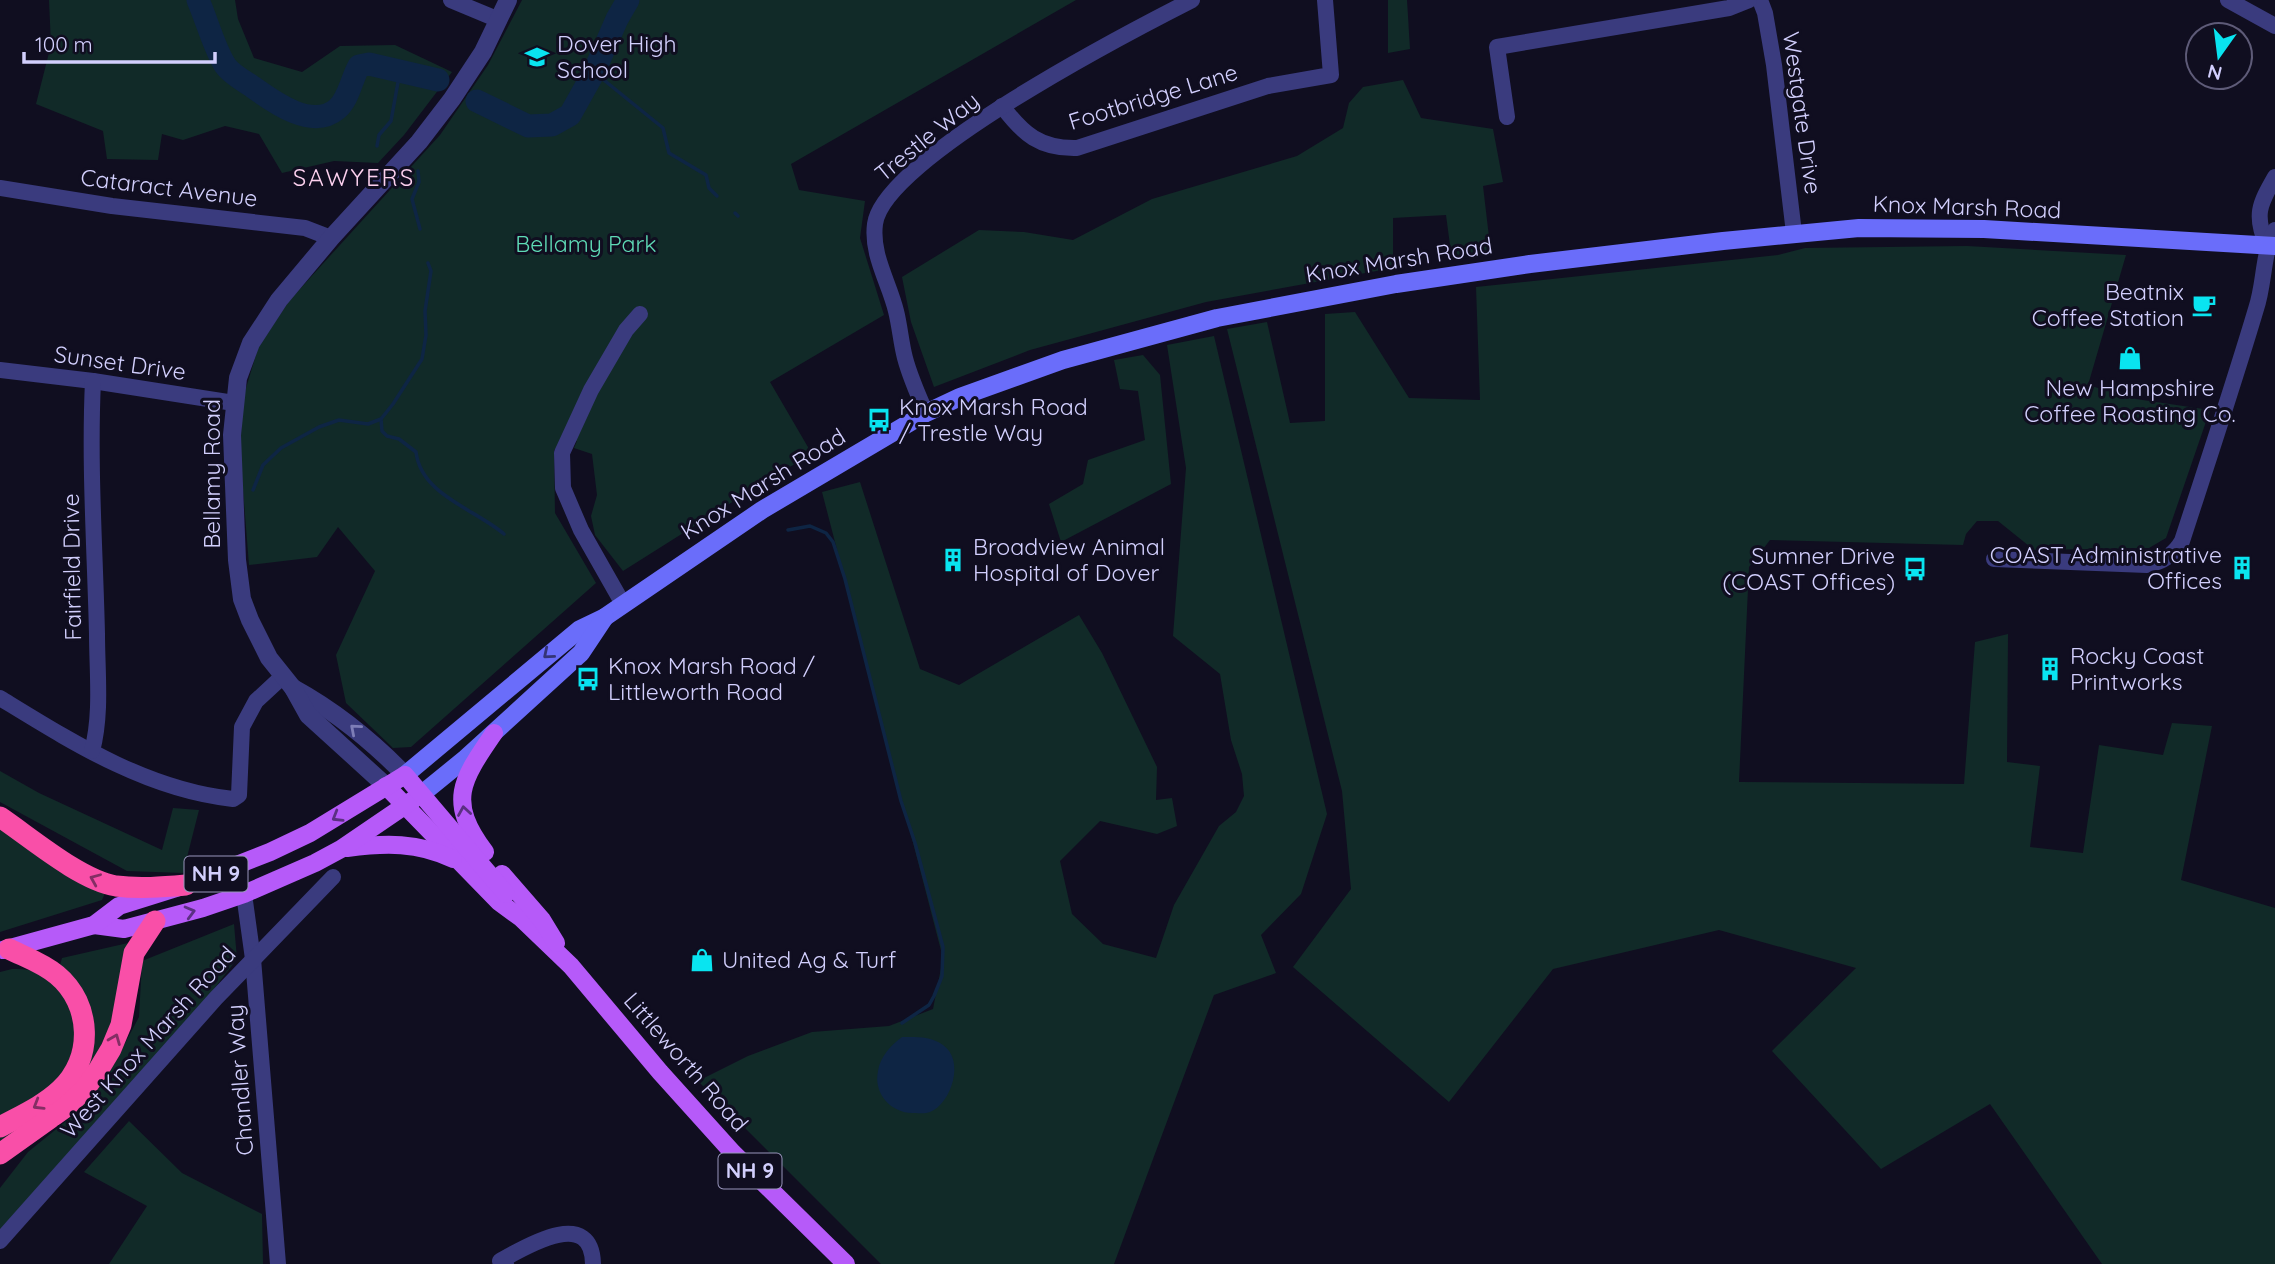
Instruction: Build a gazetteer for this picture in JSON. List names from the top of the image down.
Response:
{
  "streets": {
    "main road": ["Knox Marsh Road", "NH 9", "Littleworth Road"],
    "street": [
      "Footbridge Lane",
      "Westgate Drive",
      "Trestle Way",
      "Cataract Avenue",
      "Sunset Drive",
      "Bellamy Road",
      "Fairfield Drive",
      "West Knox Marsh Road",
      "Chandler Way"
    ]
  },
  "crossings": [
    ["Footbridge Lane", "Trestle Way"],
    ["Westgate Drive", "Knox Marsh Road"],
    ["Trestle Way", "Knox Marsh Road"],
    ["Cataract Avenue", "Bellamy Road"],
    ["Knox Marsh Road", "Bellamy Road"],
    ["Knox Marsh Road", "NH 9"],
    ["Knox Marsh Road", "Littleworth Road"],
    ["Knox Marsh Road", "Chandler Way"],
    ["Sunset Drive", "Bellamy Road"],
    ["Sunset Drive", "Fairfield Drive"],
    ["Bellamy Road", "Littleworth Road"],
    ["NH 9", "Littleworth Road"],
    ["West Knox Marsh Road", "Chandler Way"]
  ],
  "districts": ["SAWYERS"],
  "parks": ["Bellamy Park"],
  "places": {
    "school or university": ["Dover High School"],
    "cafe": ["Beatnix Coffee Station"],
    "shop": ["New Hampshire Coffee Roasting Co.", "United Ag & Turf"],
    "bus stop": ["Knox Marsh Road / Trestle Way", "Sumner Drive (COAST Offices)", "Knox Marsh Road / Littleworth Road"],
    "building": ["Broadview Animal Hospital of Dover", "COAST Administrative Offices", "Rocky Coast Printworks"]
  },
  "scale_bar": "100 m",
  "north": "bottom"
}
